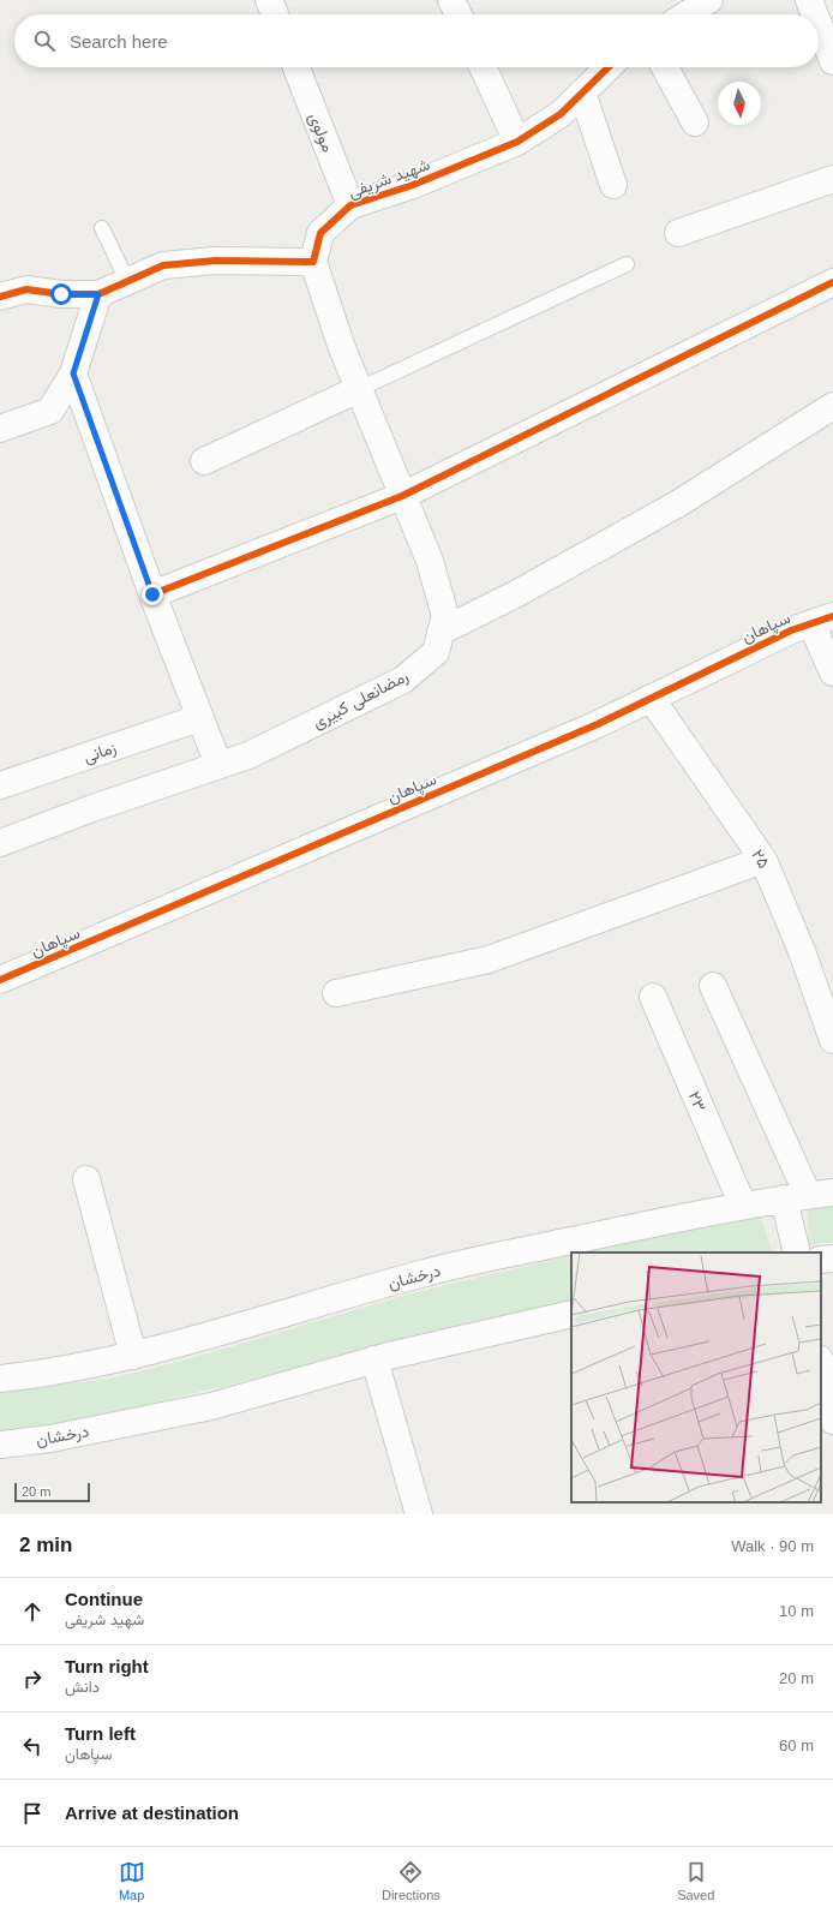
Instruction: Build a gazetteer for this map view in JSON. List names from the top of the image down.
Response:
{
  "streets": {
    "street": [
      "مولوی",
      "شهید شریفی",
      "سپاهان",
      "رمضانعلی کبیری",
      "زمانی",
      "۲۵",
      "۲۳",
      "درخشان"
    ]
  },
  "crossings": [
    ["مولوی", "شهید شریفی"],
    ["شهید شریفی", "رمضانعلی کبیری"],
    ["سپاهان", "۲۵"],
    ["۲۳", "درخشان"]
  ],
  "scale_bar": "20 m",
  "north": "bottom",
  "page": {
    "search": "Search here",
    "scale": "20 m",
    "heading": ["2 min", "Walk · 90 m"],
    "list": [
      ["Continue", "شهید شریفی", "10 m"],
      ["Turn right", "دانش", "20 m"],
      ["Turn left", "سپاهان", "60 m"],
      "Arrive at destination"
    ],
    "nav": ["Map", "Directions", "Saved"]
  }
}
